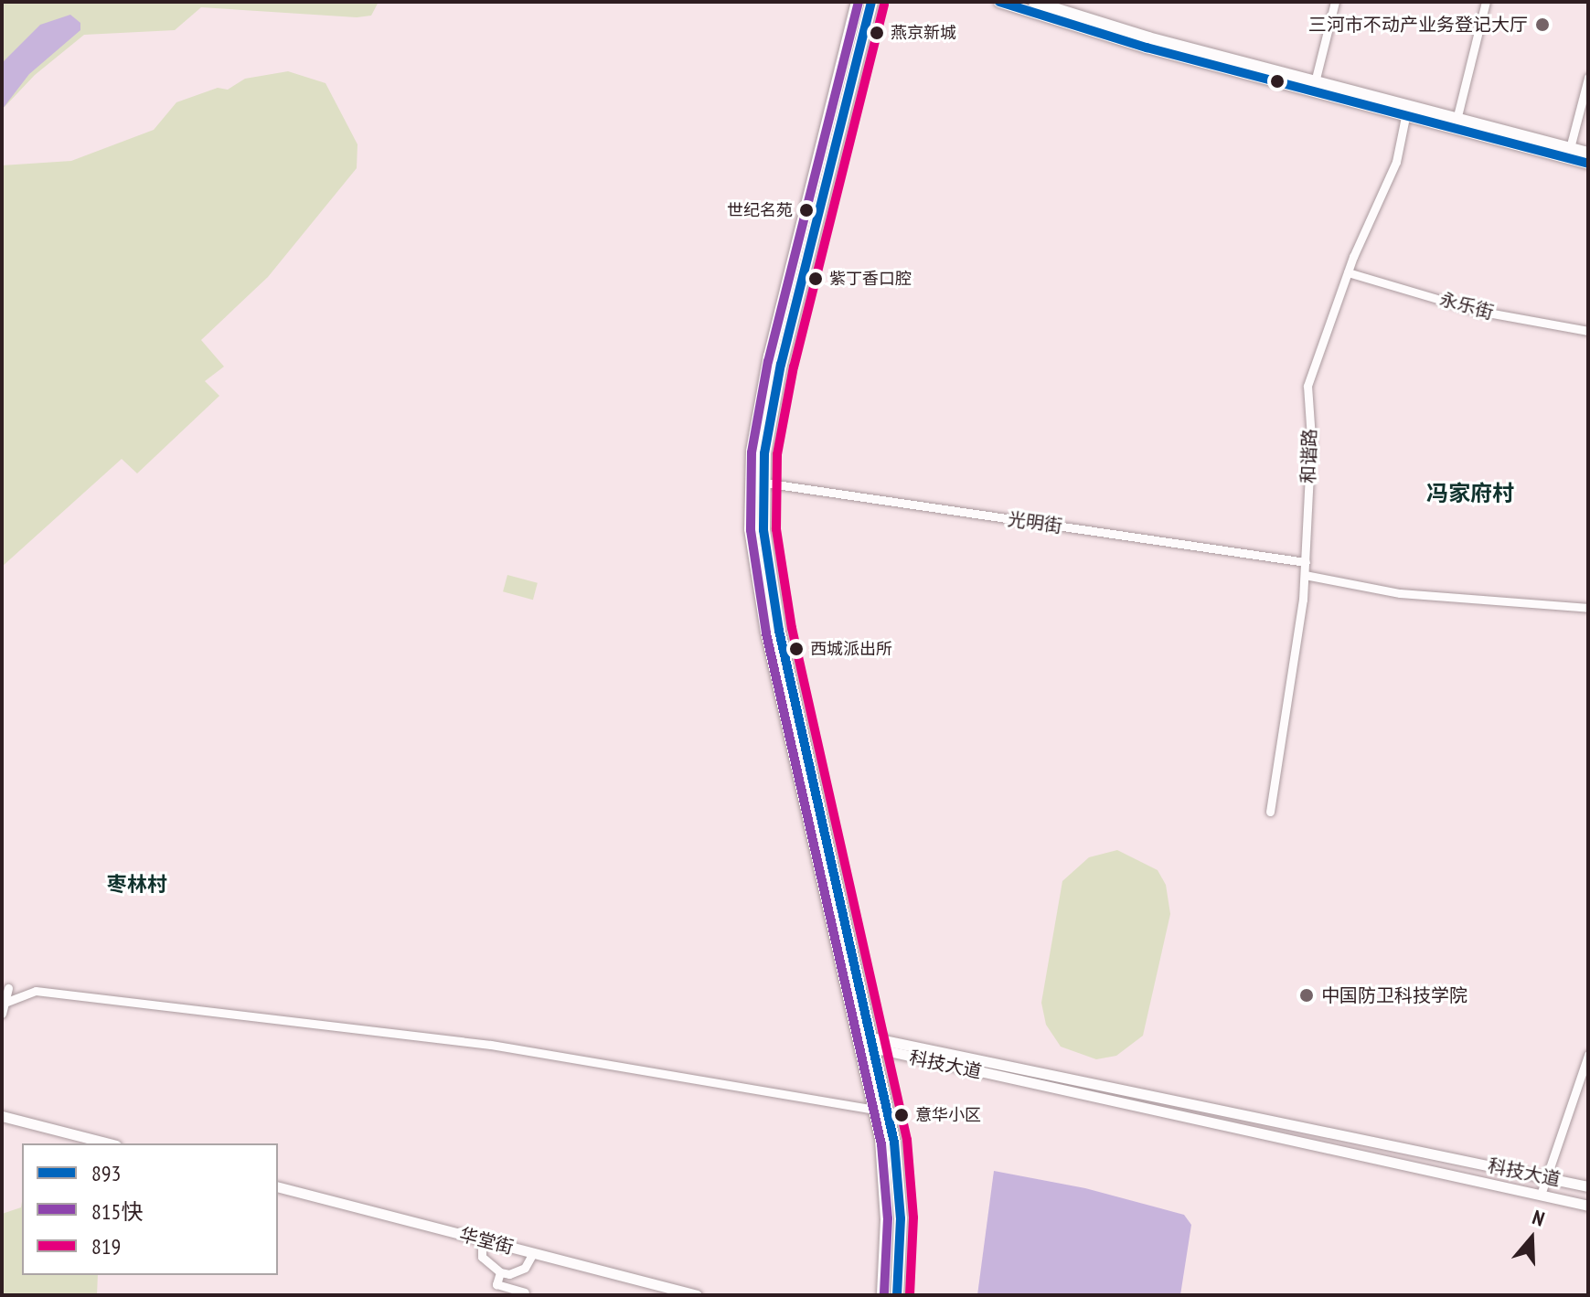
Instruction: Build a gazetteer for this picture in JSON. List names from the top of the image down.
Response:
{
  "streets": {
    "street": [
      "永乐街",
      "和谐路",
      "光明街",
      "科技大道",
      "华堂街"
    ]
  },
  "crossings": [
    ["永乐街", "和谐路"],
    ["和谐路", "光明街"]
  ],
  "districts": ["冯家府村", "枣林村"],
  "places": [
    "三河市不动产业务登记大厅",
    "燕京新城",
    "世纪名苑",
    "紫丁香口腔",
    "西城派出所",
    "中国防卫科技学院",
    "意华小区"
  ],
  "lines": ["transit line 893", "transit line 815快", "transit line 819"],
  "legend": ["893", "815快", "819"],
  "north": "top"
}
